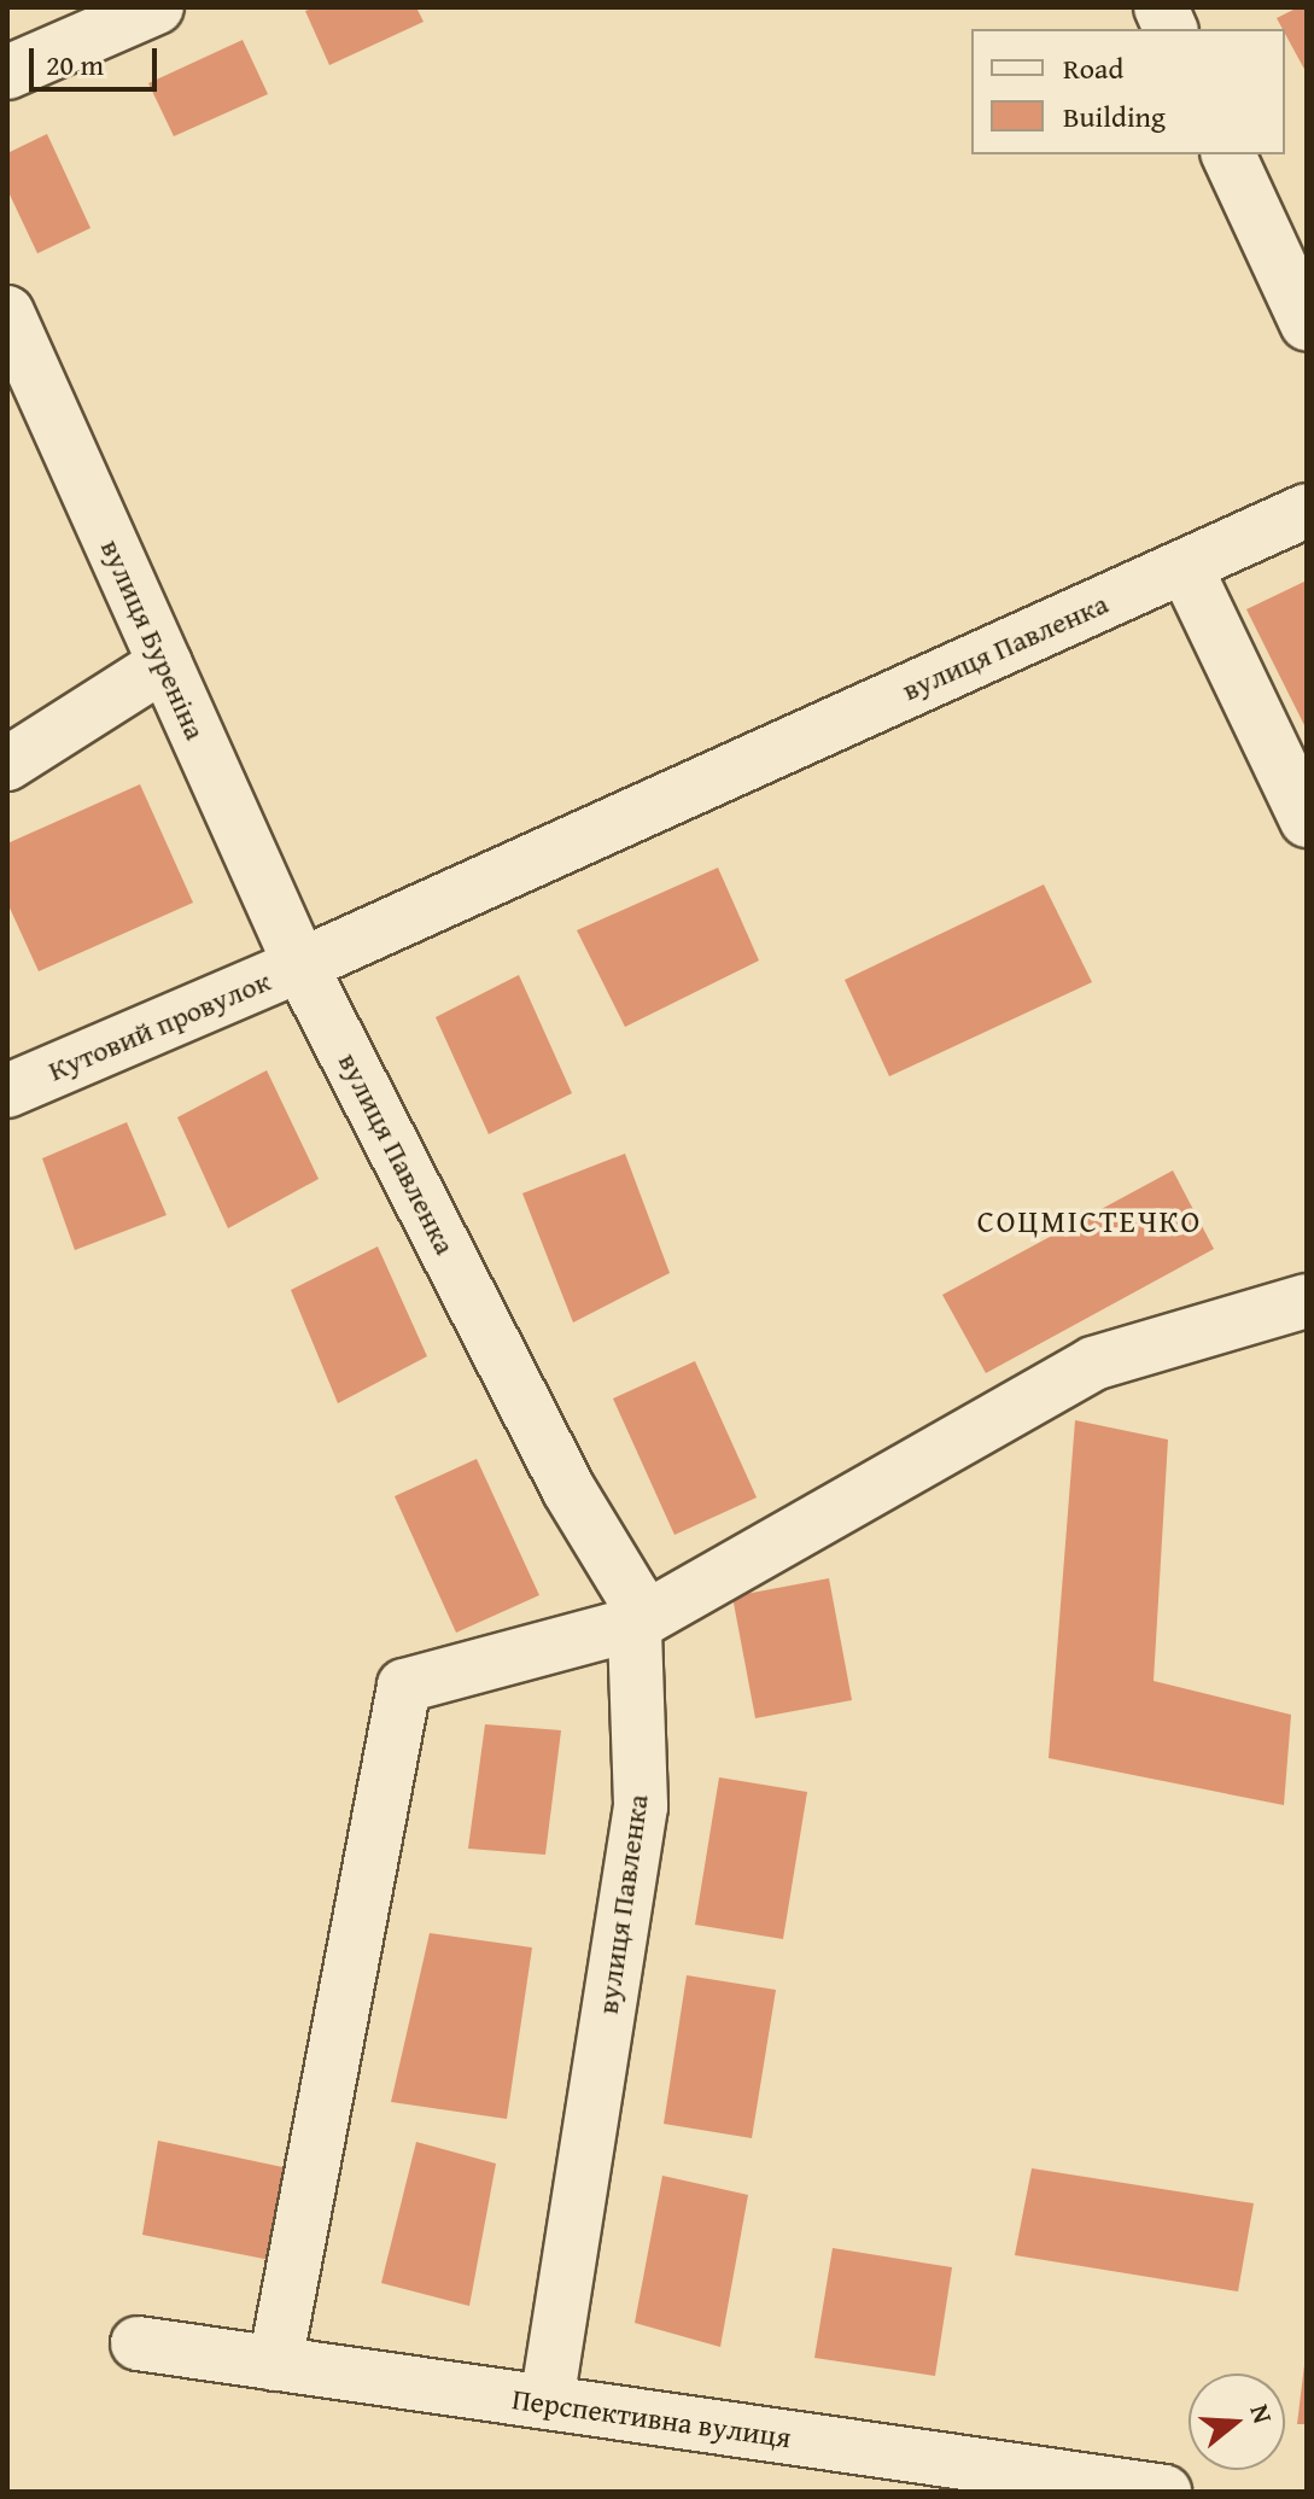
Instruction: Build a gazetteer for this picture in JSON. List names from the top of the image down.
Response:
{
  "streets": {
    "street": [
      "вулиця Буреніна",
      "вулиця Павленка",
      "Кутовий провулок",
      "Перспективна вулиця"
    ]
  },
  "crossings": [
    ["вулиця Буреніна", "вулиця Павленка"],
    ["вулиця Буреніна", "Кутовий провулок"],
    ["вулиця Павленка", "Кутовий провулок"],
    ["вулиця Павленка", "Перспективна вулиця"]
  ],
  "districts": ["СОЦМІСТЕЧКО"],
  "legend": ["Road", "Building"],
  "scale_bar": "20 m",
  "north": "right"
}
